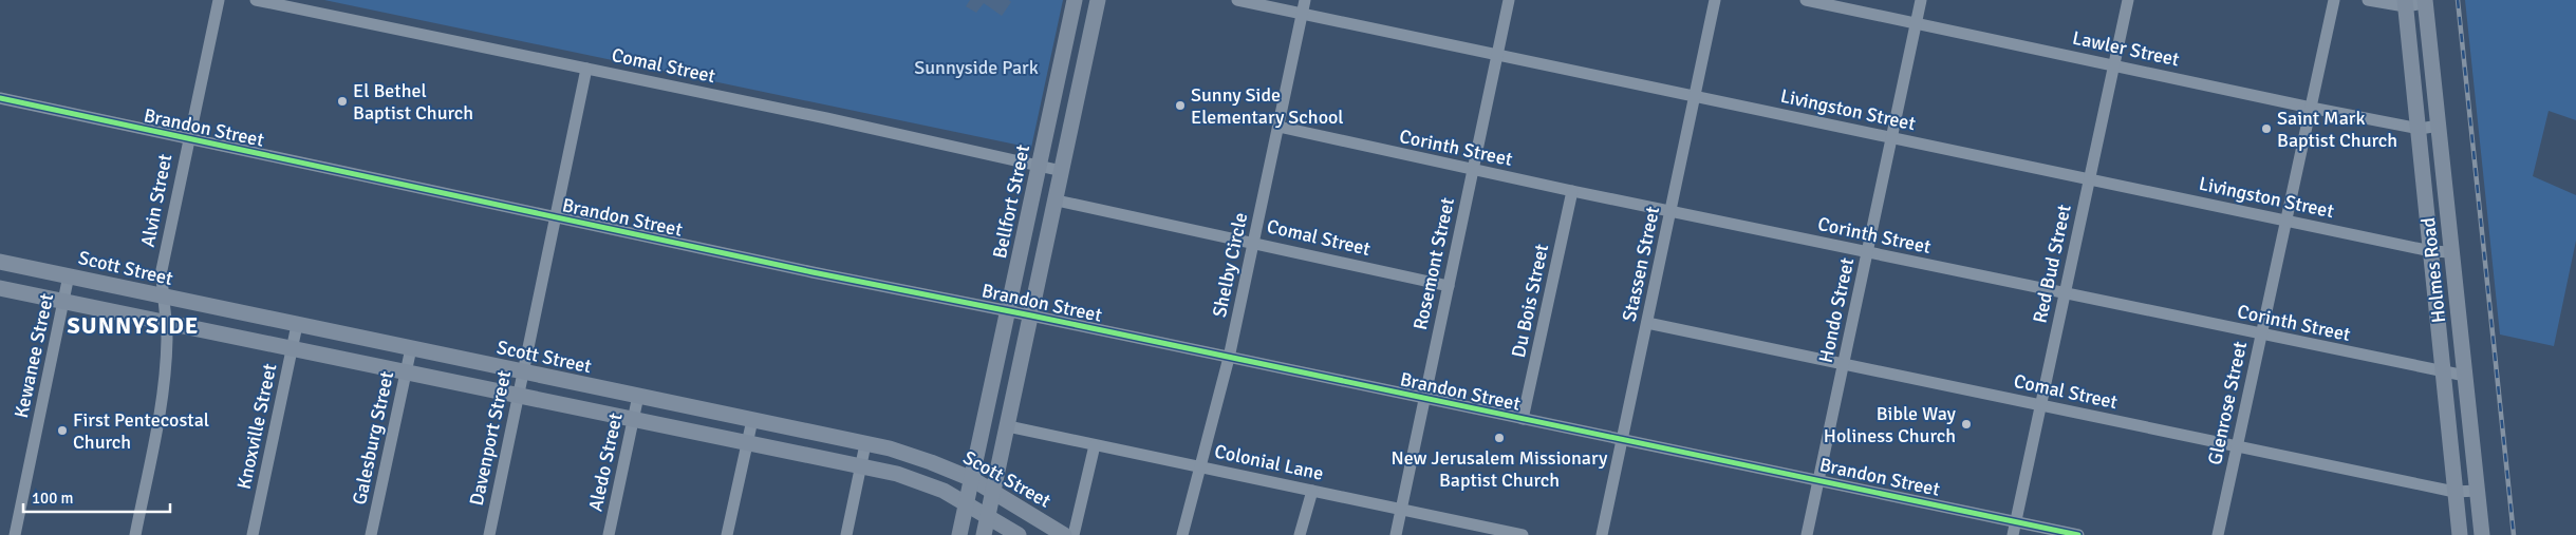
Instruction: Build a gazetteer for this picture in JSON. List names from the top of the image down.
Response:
{
  "streets": {
    "main road": ["Bellfort Street", "Scott Street", "Holmes Road"],
    "street": [
      "Lawler Street",
      "Comal Street",
      "Livingston Street",
      "Brandon Street",
      "Corinth Street",
      "Alvin Street",
      "Rosemont Street",
      "Stassen Street",
      "Red Bud Street",
      "Shelby Circle",
      "Du Bois Street",
      "Hondo Street",
      "Kewanee Street",
      "Glenrose Street",
      "Knoxville Street",
      "Galesburg Street",
      "Davenport Street",
      "Aledo Street",
      "Colonial Lane"
    ]
  },
  "crossings": [
    ["Lawler Street", "Red Bud Street"],
    ["Lawler Street", "Holmes Road"],
    ["Lawler Street", "Hondo Street"],
    ["Lawler Street", "Glenrose Street"],
    ["Comal Street", "Bellfort Street"],
    ["Comal Street", "Rosemont Street"],
    ["Comal Street", "Stassen Street"],
    ["Comal Street", "Red Bud Street"],
    ["Comal Street", "Shelby Circle"],
    ["Comal Street", "Holmes Road"],
    ["Comal Street", "Hondo Street"],
    ["Comal Street", "Glenrose Street"],
    ["Comal Street", "Davenport Street"],
    ["Livingston Street", "Rosemont Street"],
    ["Livingston Street", "Stassen Street"],
    ["Livingston Street", "Red Bud Street"],
    ["Livingston Street", "Shelby Circle"],
    ["Livingston Street", "Holmes Road"],
    ["Livingston Street", "Hondo Street"],
    ["Livingston Street", "Glenrose Street"],
    ["Brandon Street", "Alvin Street"],
    ["Brandon Street", "Bellfort Street"],
    ["Brandon Street", "Rosemont Street"],
    ["Brandon Street", "Stassen Street"],
    ["Brandon Street", "Red Bud Street"],
    ["Brandon Street", "Shelby Circle"],
    ["Brandon Street", "Du Bois Street"],
    ["Brandon Street", "Hondo Street"],
    ["Brandon Street", "Davenport Street"],
    ["Corinth Street", "Rosemont Street"],
    ["Corinth Street", "Stassen Street"],
    ["Corinth Street", "Red Bud Street"],
    ["Corinth Street", "Shelby Circle"],
    ["Corinth Street", "Holmes Road"],
    ["Corinth Street", "Du Bois Street"],
    ["Corinth Street", "Hondo Street"],
    ["Corinth Street", "Glenrose Street"],
    ["Alvin Street", "Scott Street"],
    ["Bellfort Street", "Scott Street"],
    ["Rosemont Street", "Colonial Lane"],
    ["Shelby Circle", "Colonial Lane"],
    ["Scott Street", "Kewanee Street"],
    ["Scott Street", "Knoxville Street"],
    ["Scott Street", "Galesburg Street"],
    ["Scott Street", "Davenport Street"],
    ["Scott Street", "Aledo Street"]
  ],
  "districts": ["SUNNYSIDE"],
  "parks": ["Sunnyside Park"],
  "places": [
    "El Bethel Baptist Church",
    "Sunny Side Elementary School",
    "Saint Mark Baptist Church",
    "Bible Way Holiness Church",
    "First Pentecostal Church",
    "New Jerusalem Missionary Baptist Church"
  ],
  "scale_bar": "100 m"
}
